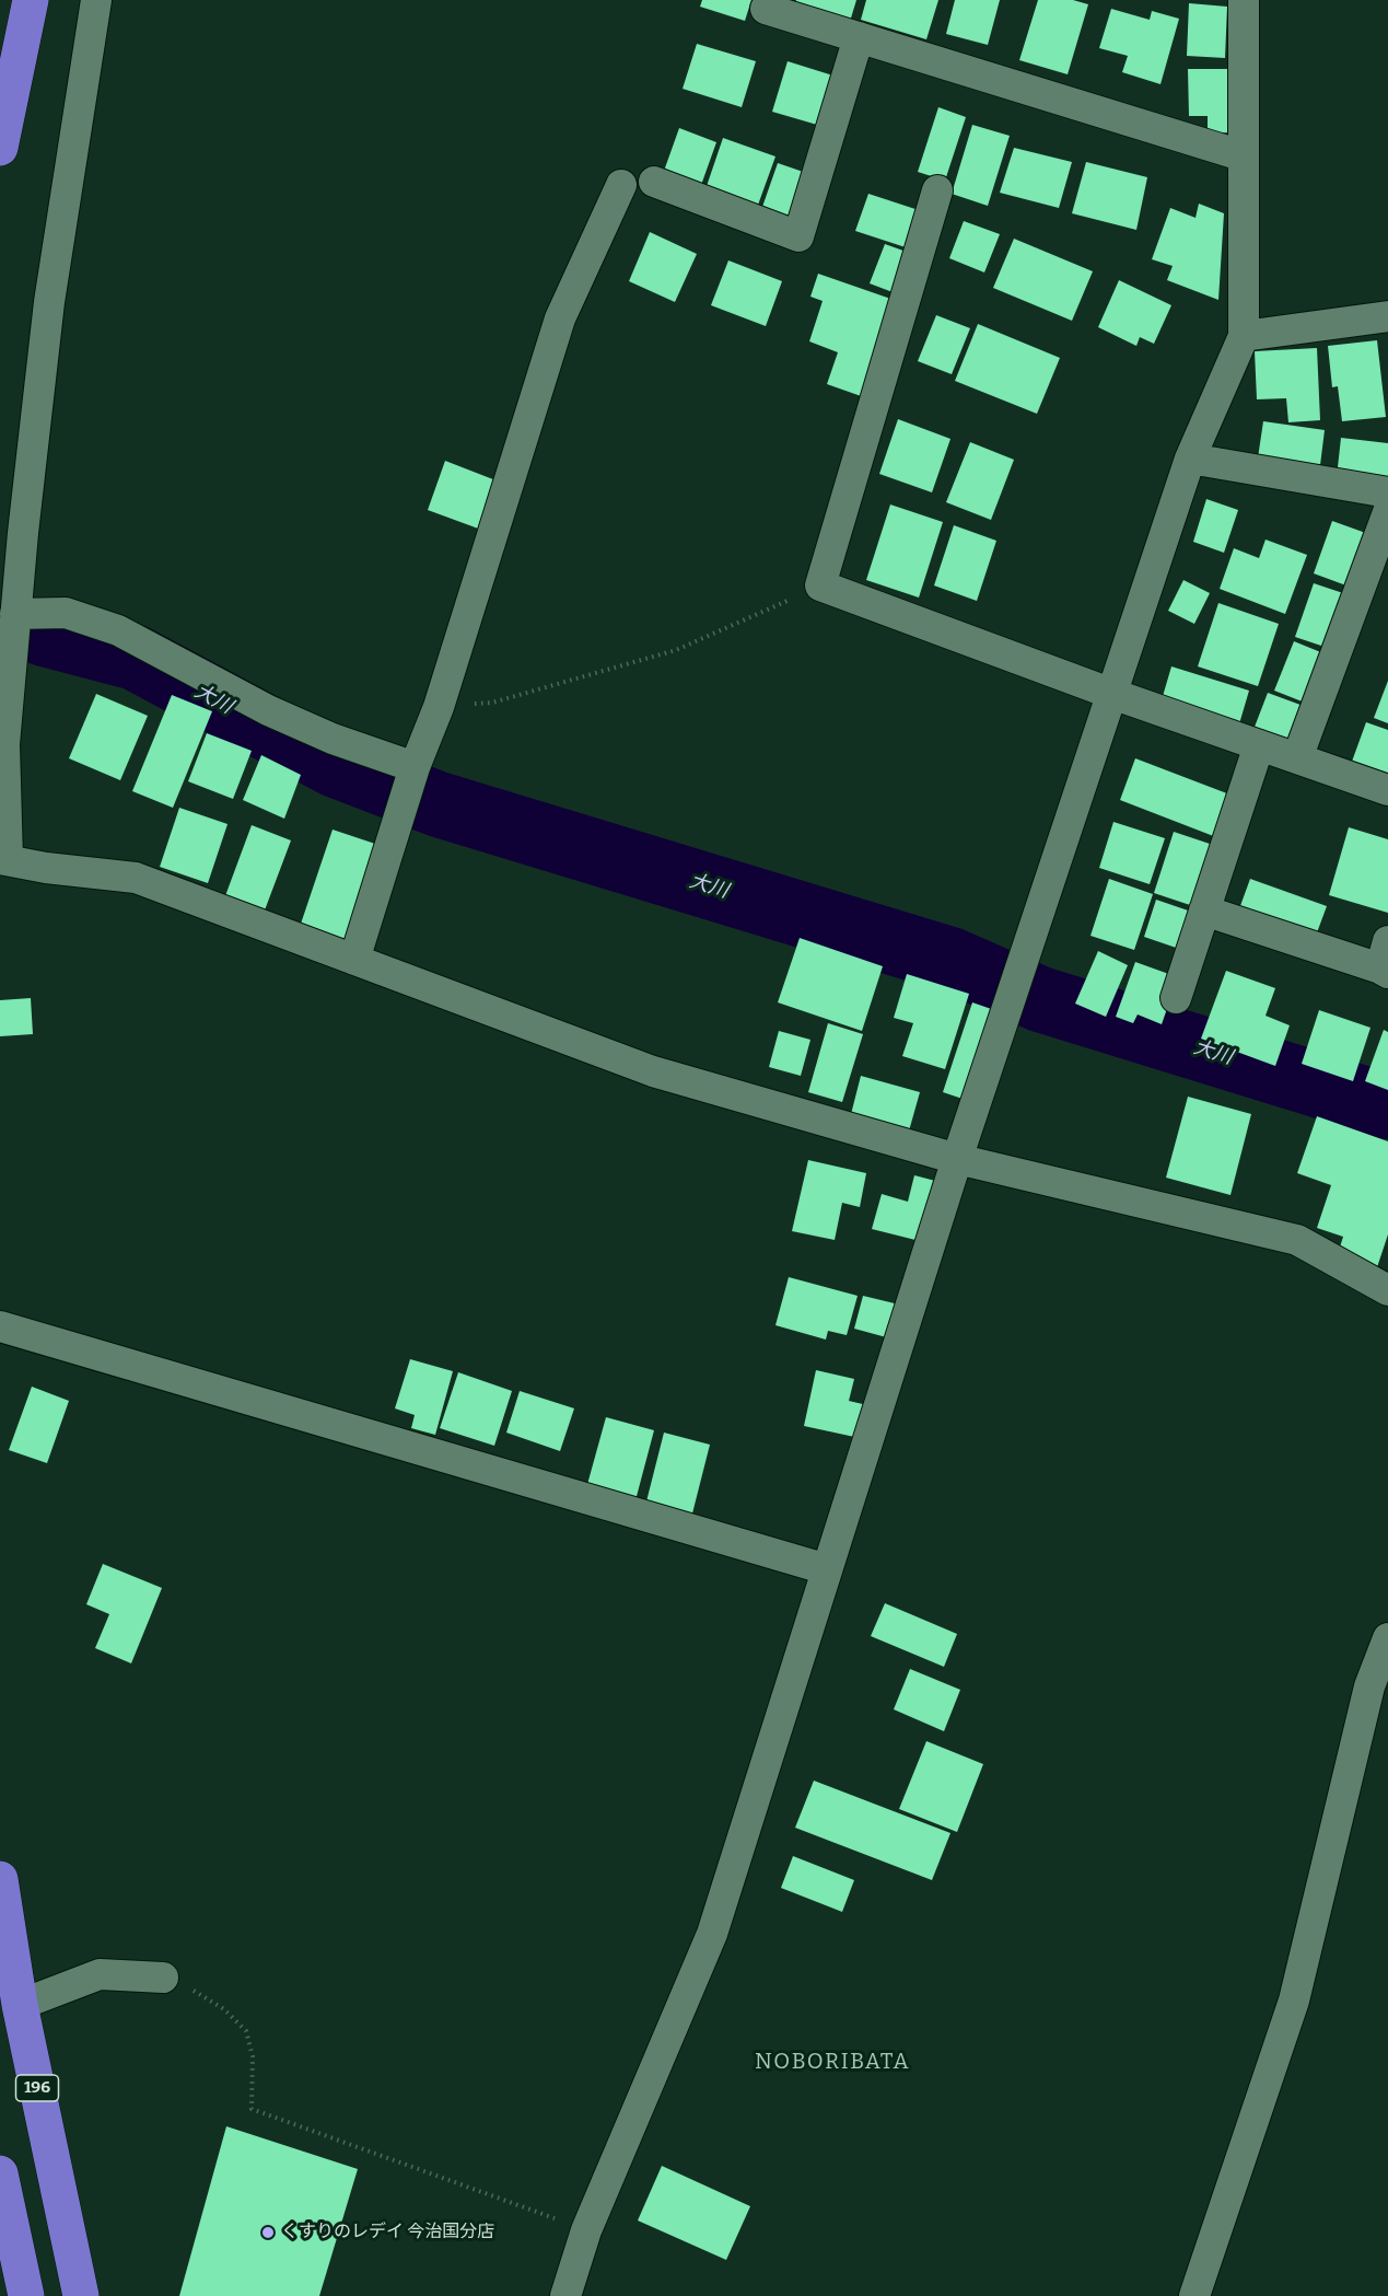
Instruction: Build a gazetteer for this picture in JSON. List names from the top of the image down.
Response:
{
  "streets": {
    "highway": ["196"]
  },
  "districts": ["NOBORIBATA"],
  "water": ["大川"],
  "places": ["くすりのレデイ 今治国分店"]
}
